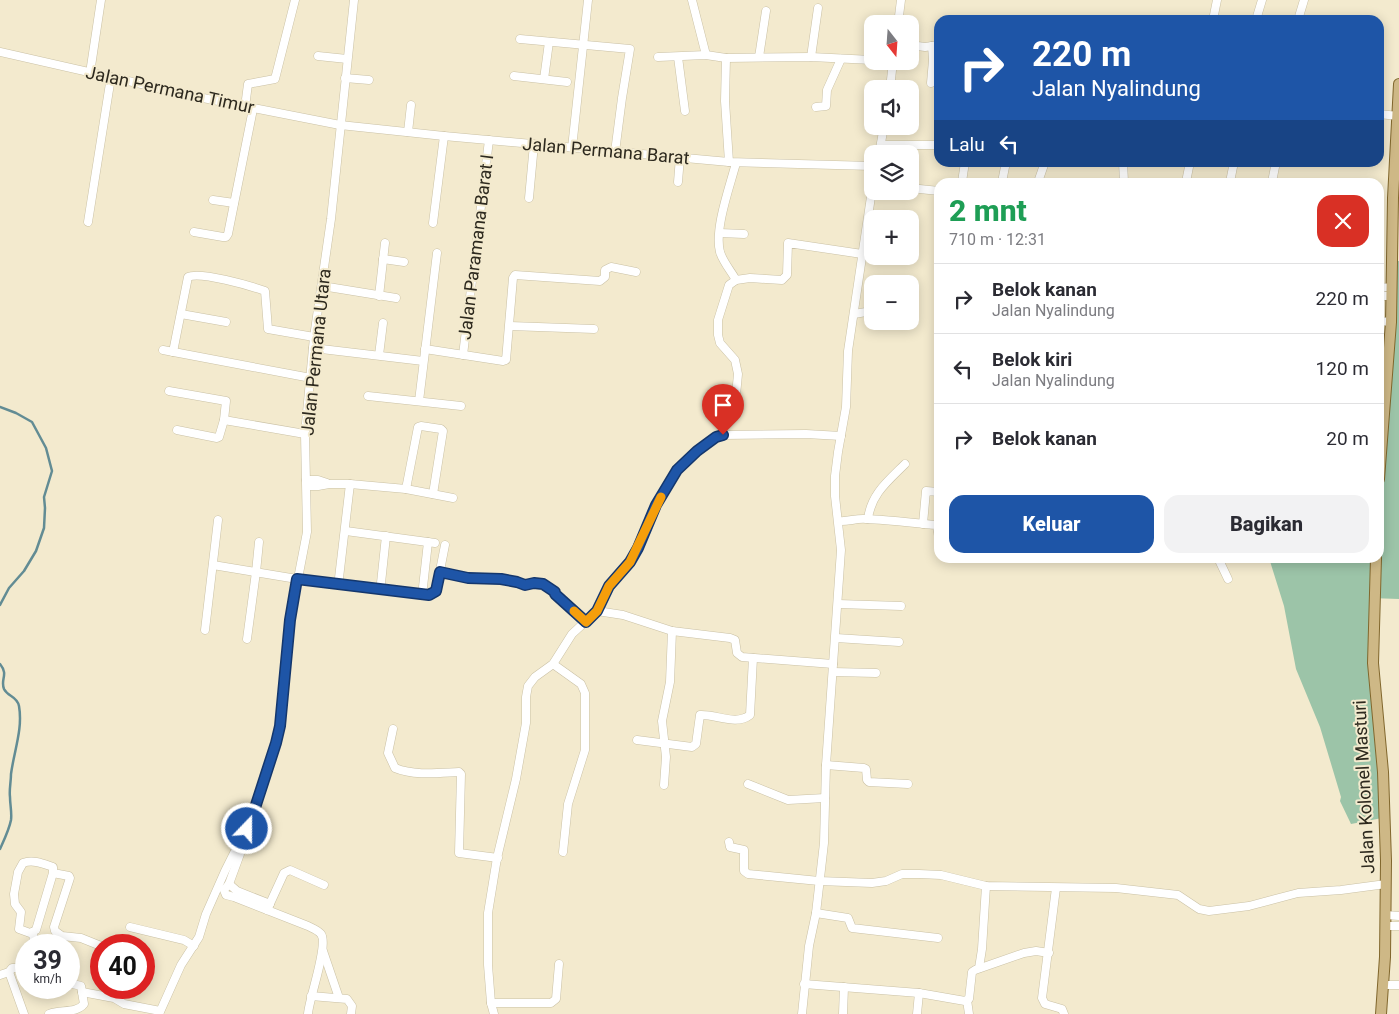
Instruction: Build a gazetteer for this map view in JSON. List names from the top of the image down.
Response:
{
  "streets": {
    "main road": ["Jalan Kolonel Masturi"],
    "street": [
      "Jalan Permana Timur",
      "Jalan Permana Barat",
      "Jalan Paramana Barat I",
      "Jalan Permana Utara"
    ]
  },
  "crossings": [
    ["Jalan Permana Timur", "Jalan Permana Barat"],
    ["Jalan Permana Timur", "Jalan Permana Utara"],
    ["Jalan Permana Barat", "Jalan Paramana Barat I"],
    ["Jalan Permana Barat", "Jalan Permana Utara"]
  ],
  "north": "bottom",
  "page": {
    "map_buttons": ["+", "−"],
    "turn": ["220 m", "Jalan Nyalindung"],
    "then": "Lalu",
    "heading": ["2 mnt", "710 m · 12:31"],
    "list": [
      {
        "name": "Belok kanan",
        "note": "Jalan Nyalindung",
        "value": "220 m"
      },
      {
        "name": "Belok kiri",
        "note": "Jalan Nyalindung",
        "value": "120 m"
      },
      {
        "name": "Belok kanan",
        "value": "20 m"
      }
    ],
    "buttons": ["Keluar", "Bagikan"],
    "speed": "39 km/h",
    "limit": "40"
  }
}
